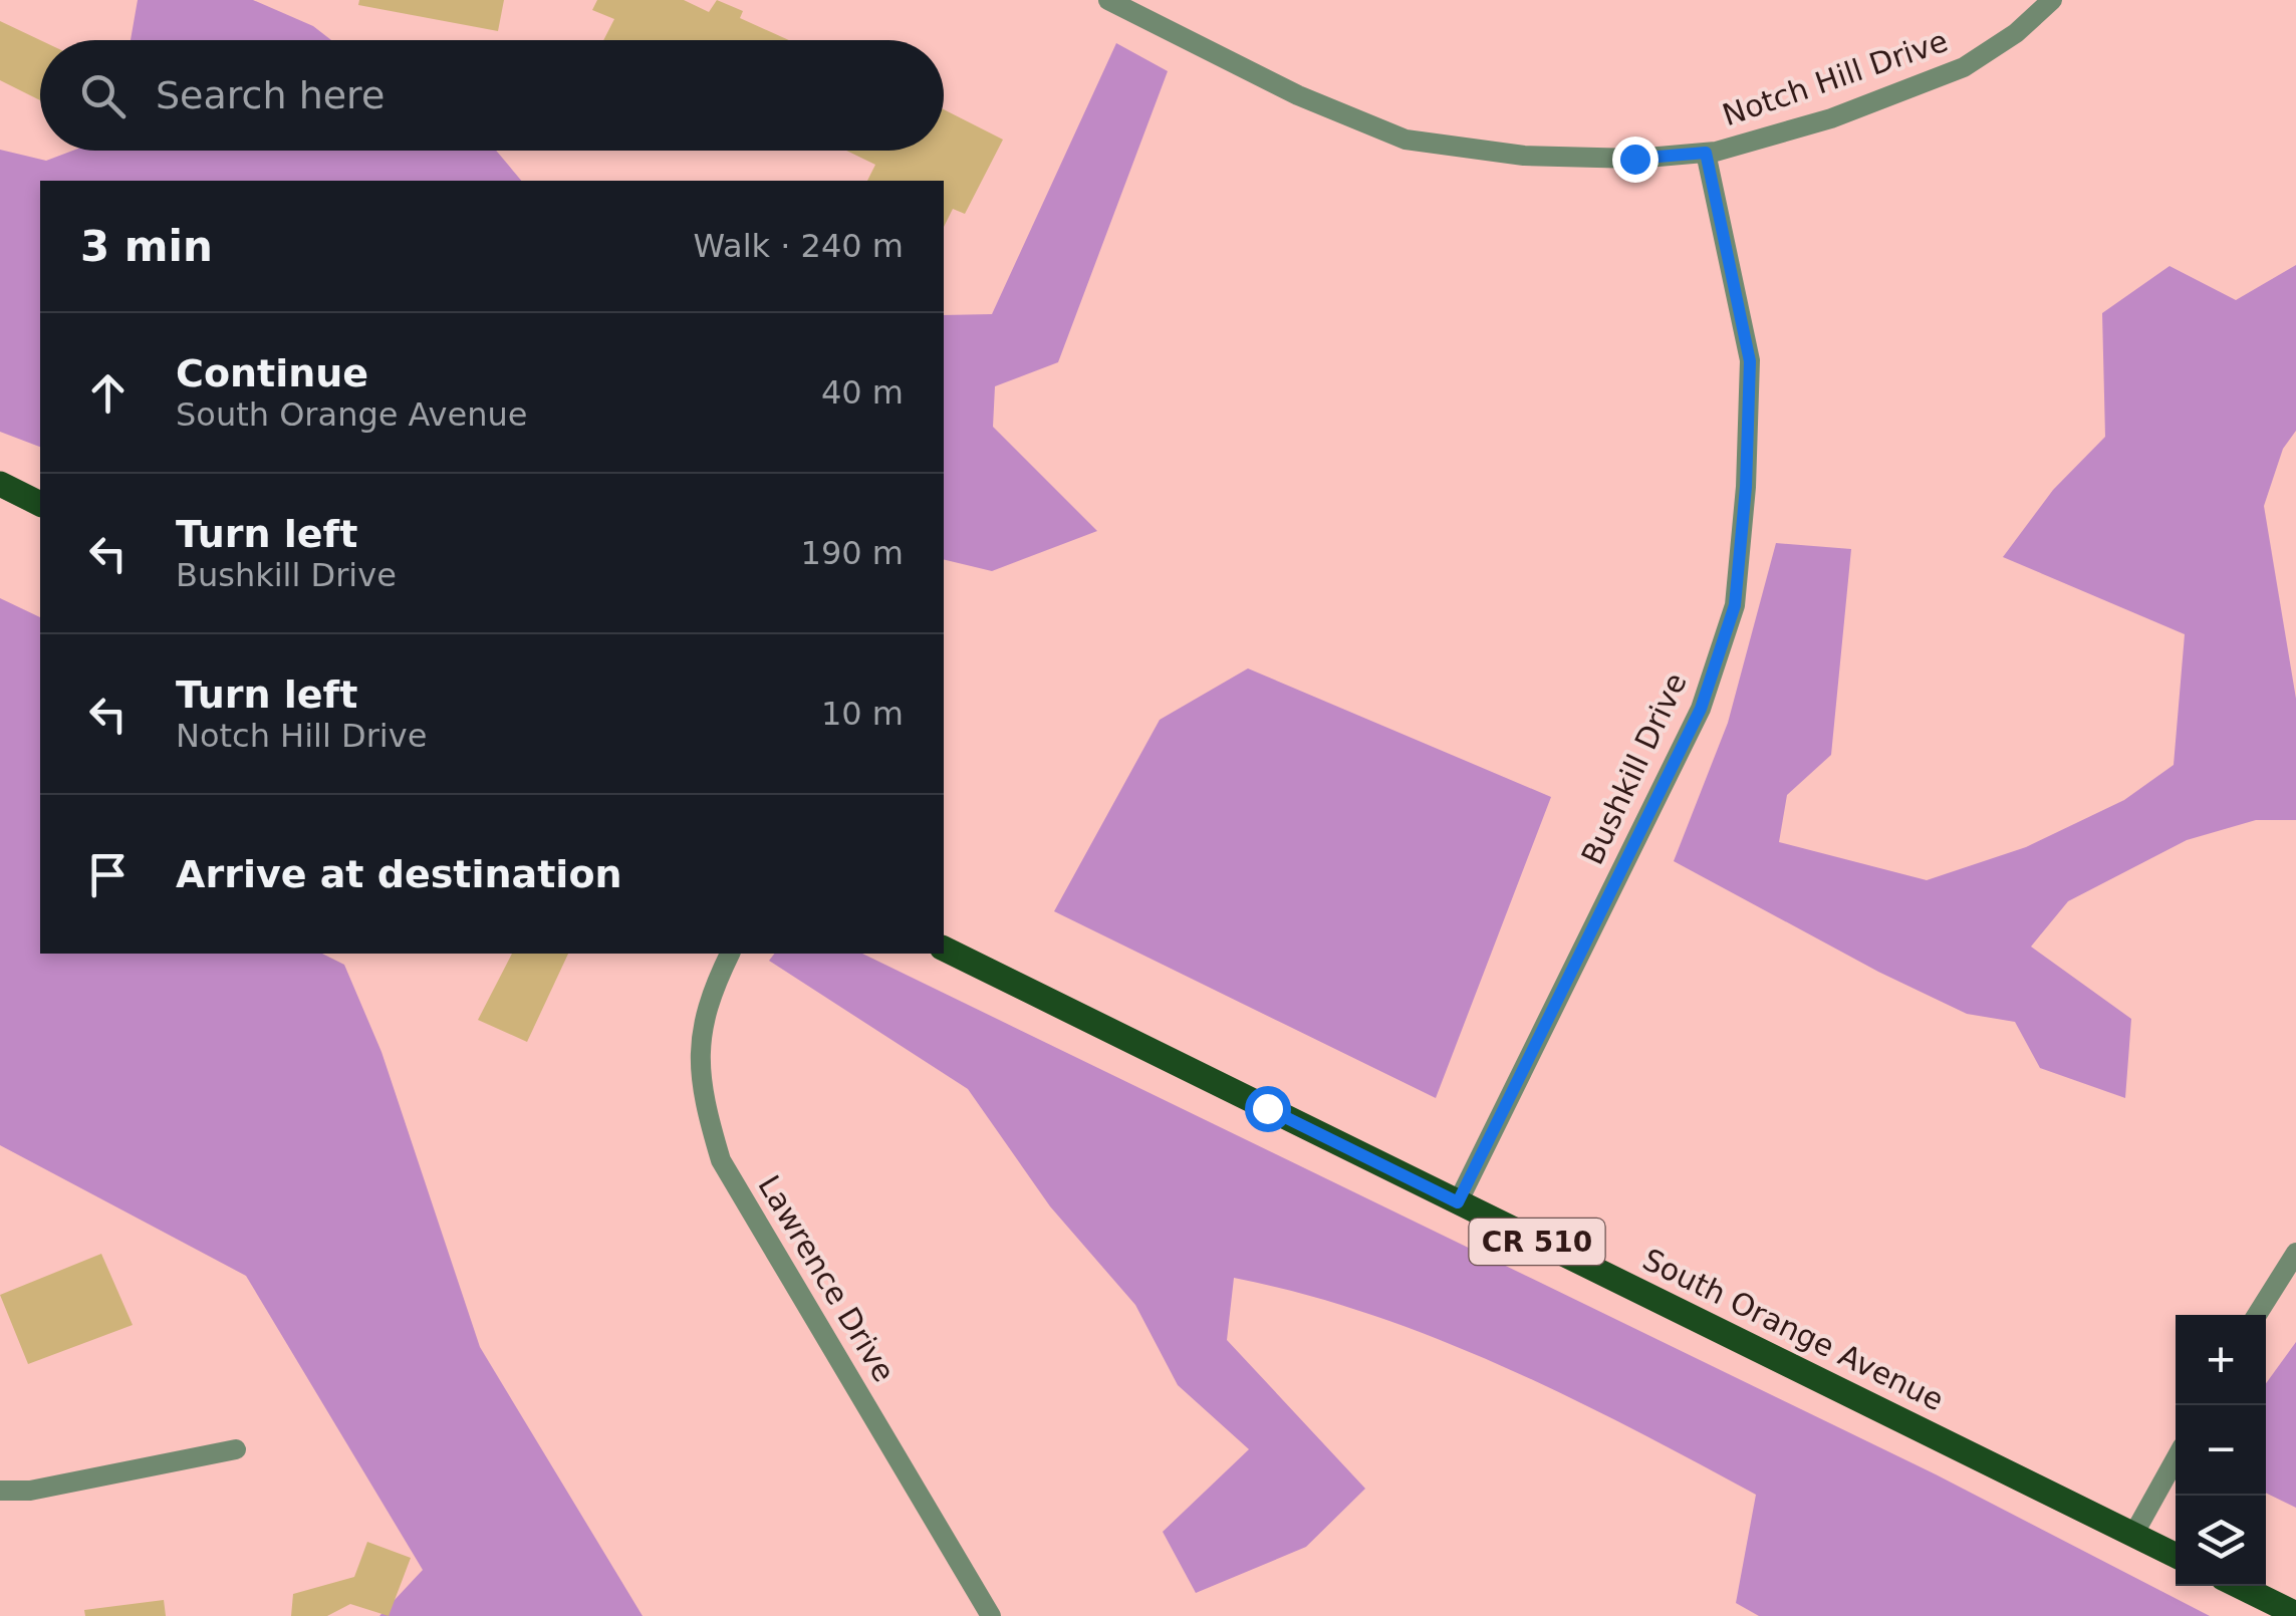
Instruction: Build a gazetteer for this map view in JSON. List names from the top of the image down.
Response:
{
  "streets": {
    "main road": ["CR 510", "South Orange Avenue"],
    "street": ["Notch Hill Drive", "Bushkill Drive", "Lawrence Drive"]
  },
  "crossings": [
    ["Notch Hill Drive", "Bushkill Drive"],
    ["Bushkill Drive", "South Orange Avenue"]
  ],
  "page": {
    "search": "Search here",
    "heading": ["3 min", "Walk · 240 m"],
    "list": [
      ["Continue", "South Orange Avenue", "40 m"],
      ["Turn left", "Bushkill Drive", "190 m"],
      ["Turn left", "Notch Hill Drive", "10 m"],
      "Arrive at destination"
    ],
    "map_buttons": ["+", "−"]
  }
}
